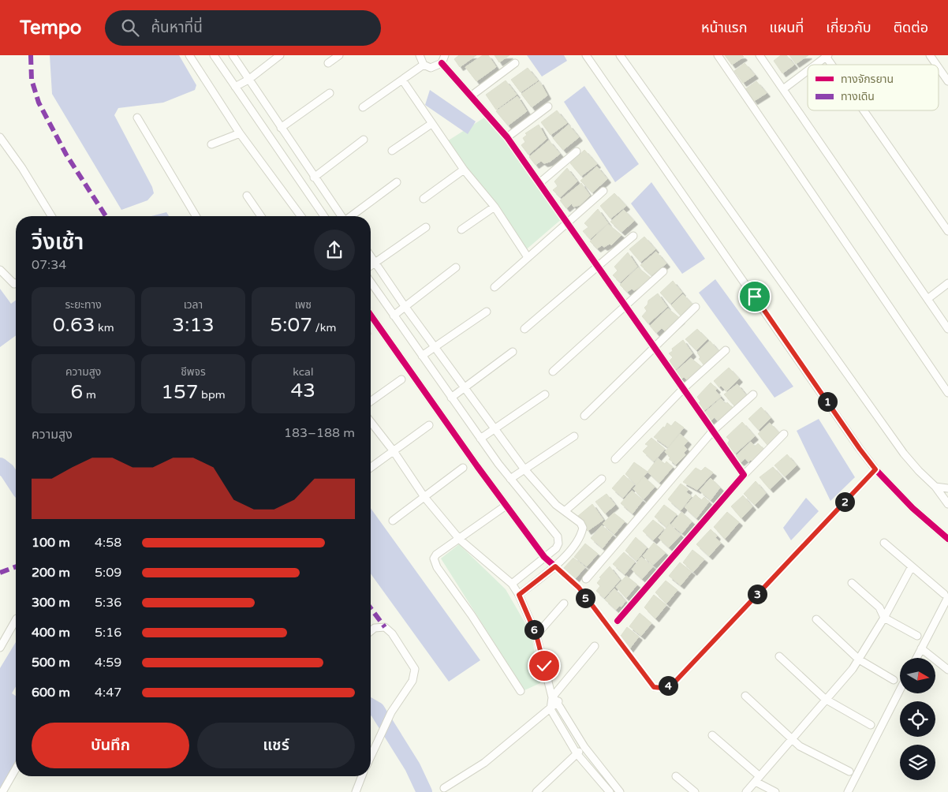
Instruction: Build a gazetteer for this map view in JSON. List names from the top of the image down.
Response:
{
  "legend": ["ทางจักรยาน", "ทางเดิน"],
  "north": "right",
  "page": {
    "header": "Tempo",
    "search": "ค้นหาที่นี่",
    "nav": [
      "หน้าแรก",
      "แผนที่",
      "เกี่ยวกับ",
      "ติดต่อ"
    ],
    "heading": ["วิ่งเช้า", "07:34"],
    "stats": [
      ["ระยะทาง", "0.63 km"],
      ["เวลา", "3:13"],
      ["เพซ", "5:07 /km"],
      ["ความสูง", "6 m"],
      ["ชีพจร", "157 bpm"],
      ["kcal", "43"]
    ],
    "pins": [
      "1",
      "2",
      "3",
      "5",
      "6",
      "4"
    ],
    "chart": ["ความสูง", "183–188 m"],
    "list": [
      {
        "name": "100 m",
        "note": "4:58"
      },
      {
        "name": "200 m",
        "note": "5:09"
      },
      {
        "name": "300 m",
        "note": "5:36"
      },
      {
        "name": "400 m",
        "note": "5:16"
      },
      {
        "name": "500 m",
        "note": "4:59"
      },
      {
        "name": "600 m",
        "note": "4:47"
      }
    ],
    "buttons": ["บันทึก", "แชร์"]
  }
}
